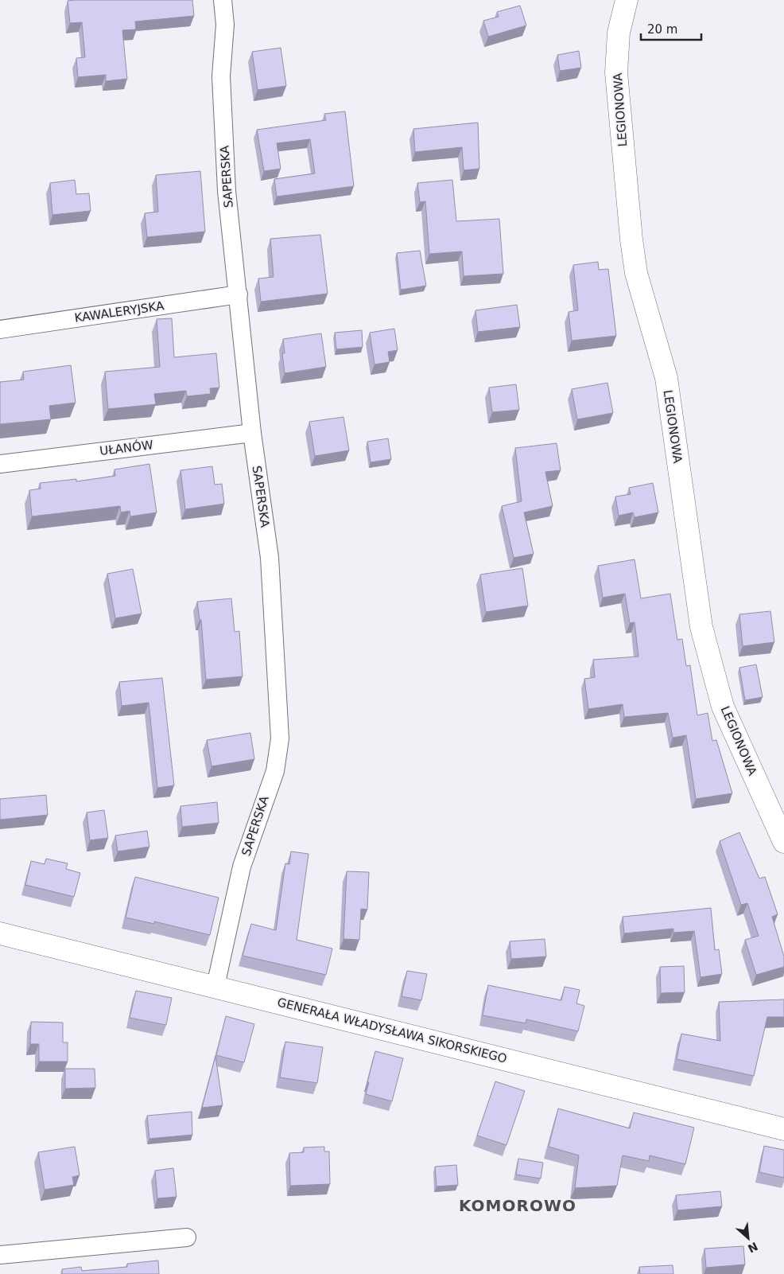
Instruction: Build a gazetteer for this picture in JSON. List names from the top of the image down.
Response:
{
  "streets": {
    "street": [
      "LEGIONOWA",
      "SAPERSKA",
      "KAWALERYJSKA",
      "UŁANÓW",
      "GENERAŁA WŁADYSŁAWA SIKORSKIEGO"
    ]
  },
  "crossings": [
    ["SAPERSKA", "KAWALERYJSKA"],
    ["SAPERSKA", "UŁANÓW"],
    ["SAPERSKA", "GENERAŁA WŁADYSŁAWA SIKORSKIEGO"]
  ],
  "districts": ["KOMOROWO"],
  "scale_bar": "20 m",
  "north": "bottom right"
}
